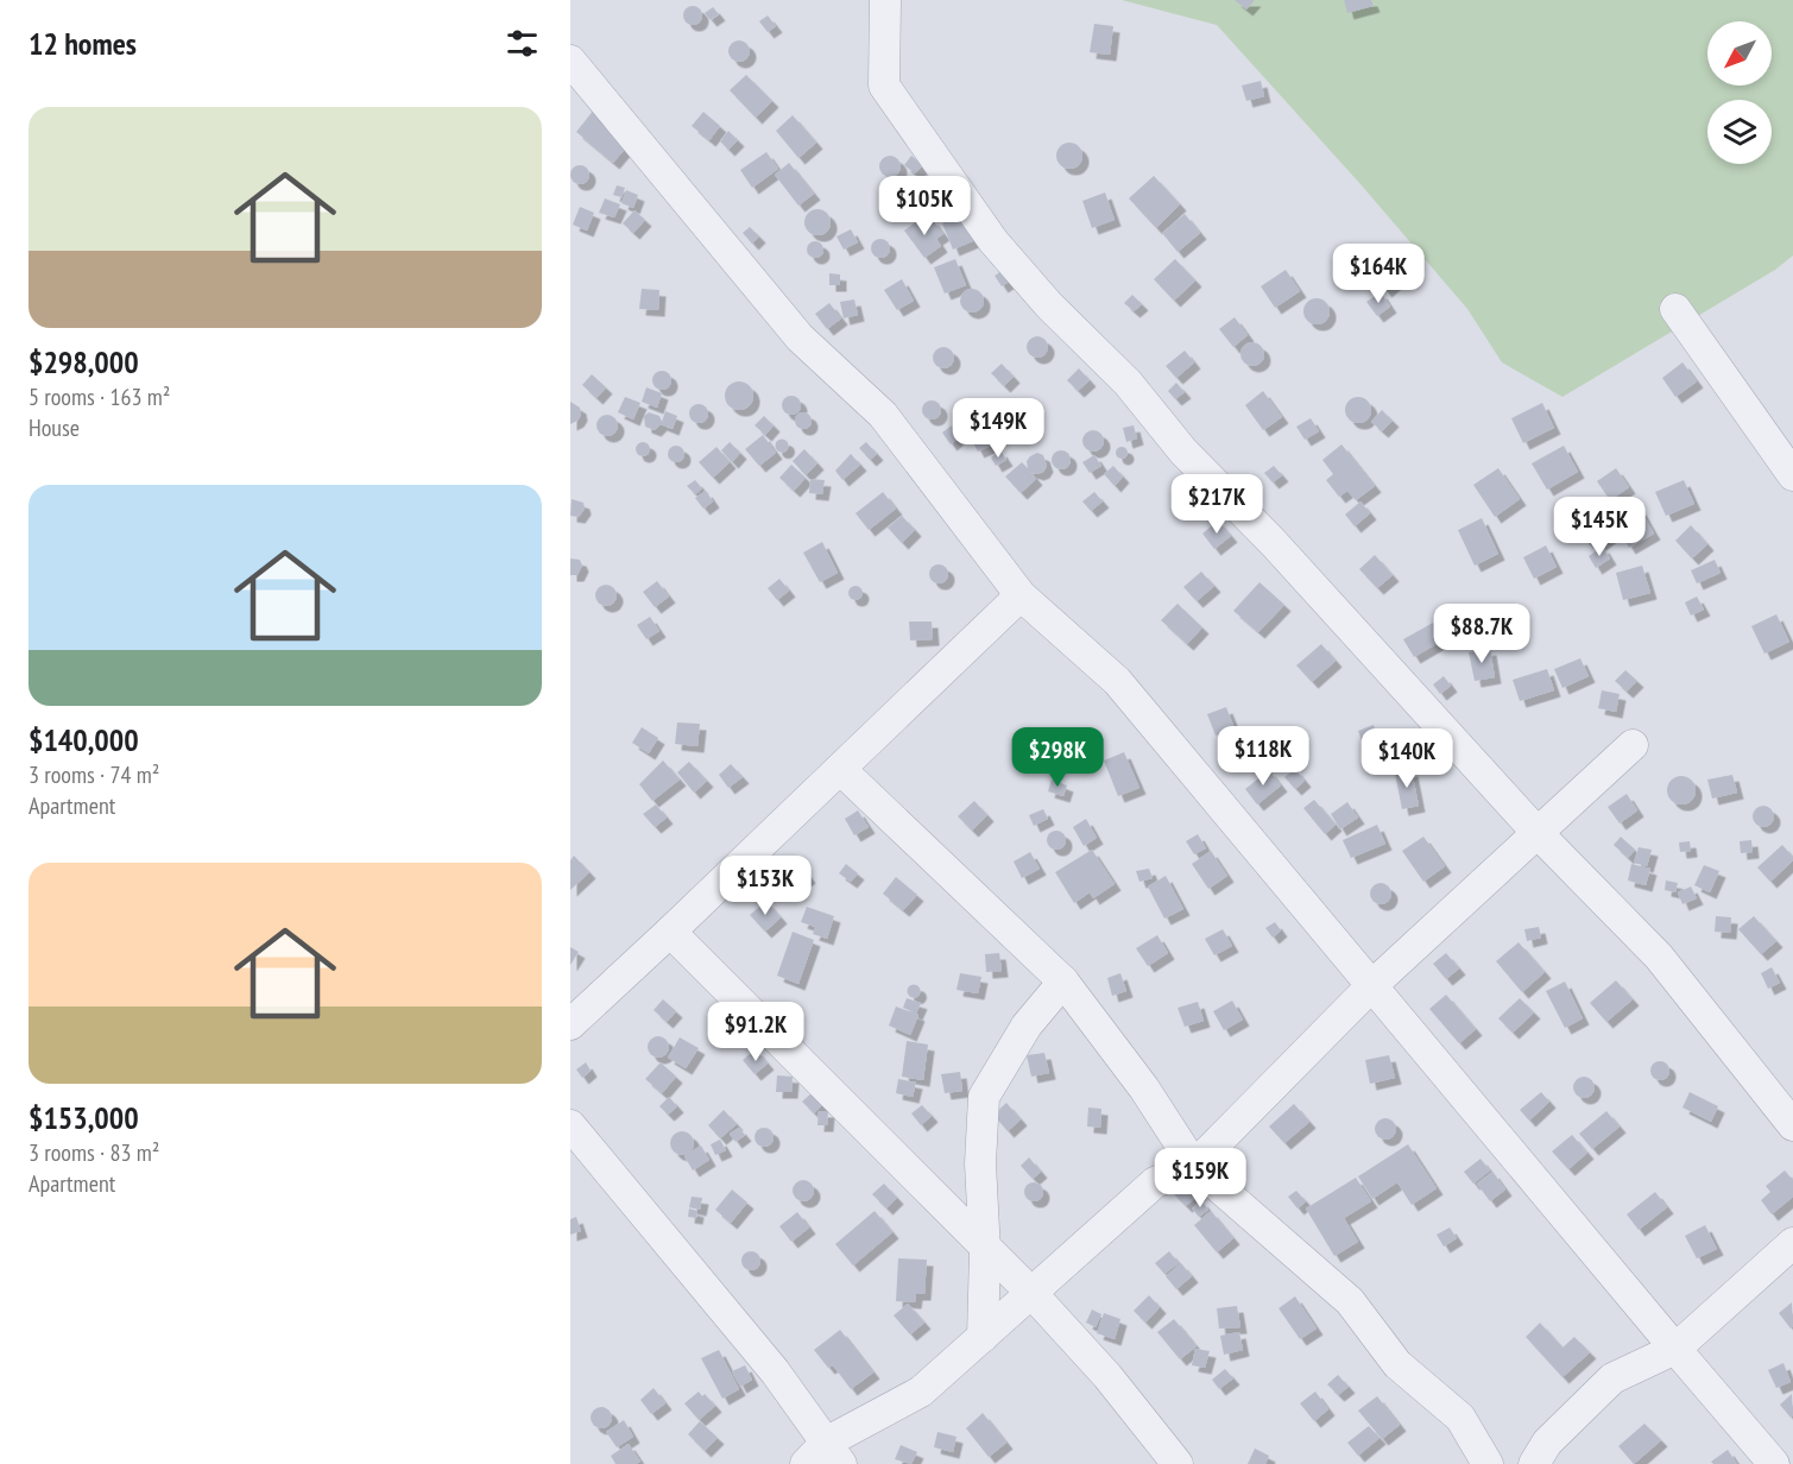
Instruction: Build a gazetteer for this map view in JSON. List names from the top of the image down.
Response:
{
  "north": "bottom left",
  "page": {
    "heading": "12 homes",
    "list": [
      {
        "name": "$298,000",
        "note": "5 rooms · 163 m² · House"
      },
      {
        "name": "$140,000",
        "note": "3 rooms · 74 m² · Apartment"
      },
      {
        "name": "$153,000",
        "note": "3 rooms · 83 m² · Apartment"
      }
    ],
    "price": [
      "$105K",
      "$164K",
      "$149K",
      "$217K",
      "$145K",
      "$88.7K",
      "$118K",
      "$298K",
      "$140K",
      "$153K",
      "$91.2K",
      "$159K"
    ]
  }
}
